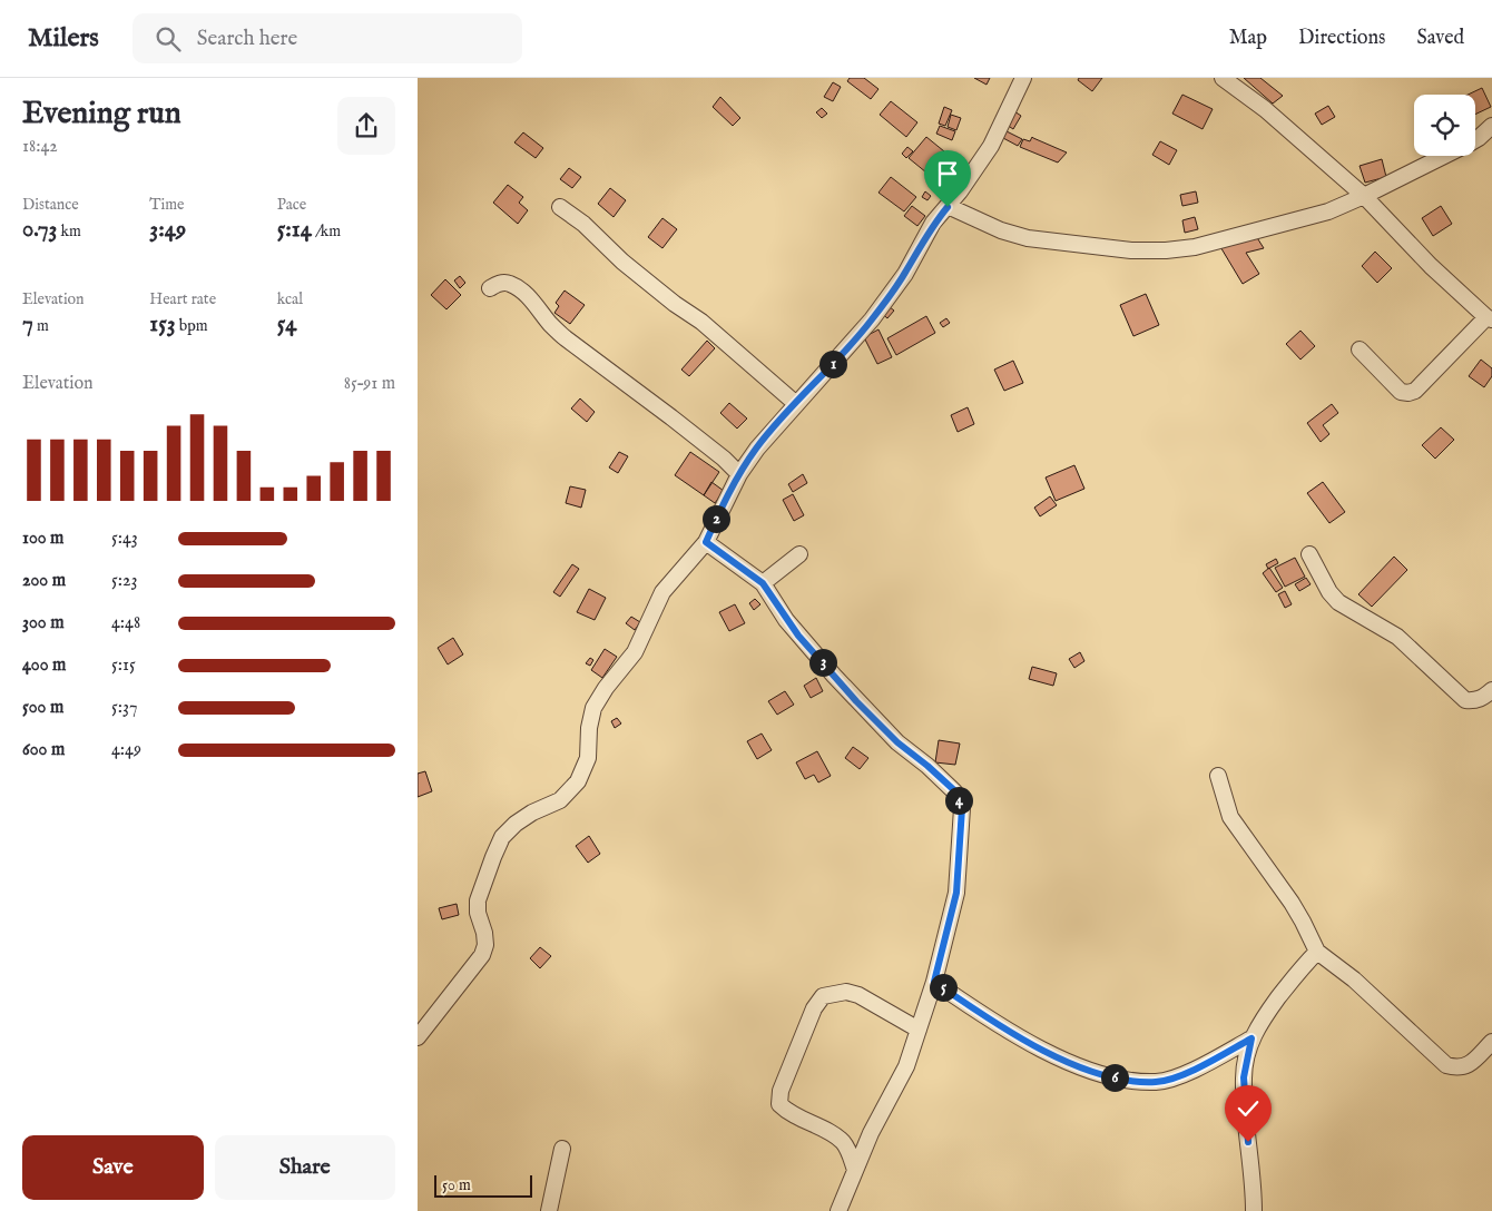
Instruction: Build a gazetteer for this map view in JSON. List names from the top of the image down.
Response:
{
  "scale_bar": "50 m",
  "page": {
    "header": "Milers",
    "search": "Search here",
    "nav": ["Map", "Directions", "Saved"],
    "heading": ["Evening run", "18:42"],
    "stats": [
      ["Distance", "0.73 km"],
      ["Time", "3:49"],
      ["Pace", "5:14 /km"],
      ["Elevation", "7 m"],
      ["Heart rate", "153 bpm"],
      ["kcal", "54"]
    ],
    "pins": [
      "1",
      "2",
      "3",
      "4",
      "5",
      "6"
    ],
    "chart": ["Elevation", "85–91 m"],
    "list": [
      {
        "name": "100 m",
        "note": "5:43"
      },
      {
        "name": "200 m",
        "note": "5:23"
      },
      {
        "name": "300 m",
        "note": "4:48"
      },
      {
        "name": "400 m",
        "note": "5:15"
      },
      {
        "name": "500 m",
        "note": "5:37"
      },
      {
        "name": "600 m",
        "note": "4:49"
      }
    ],
    "buttons": ["Save", "Share"],
    "scale": "50 m"
  }
}
